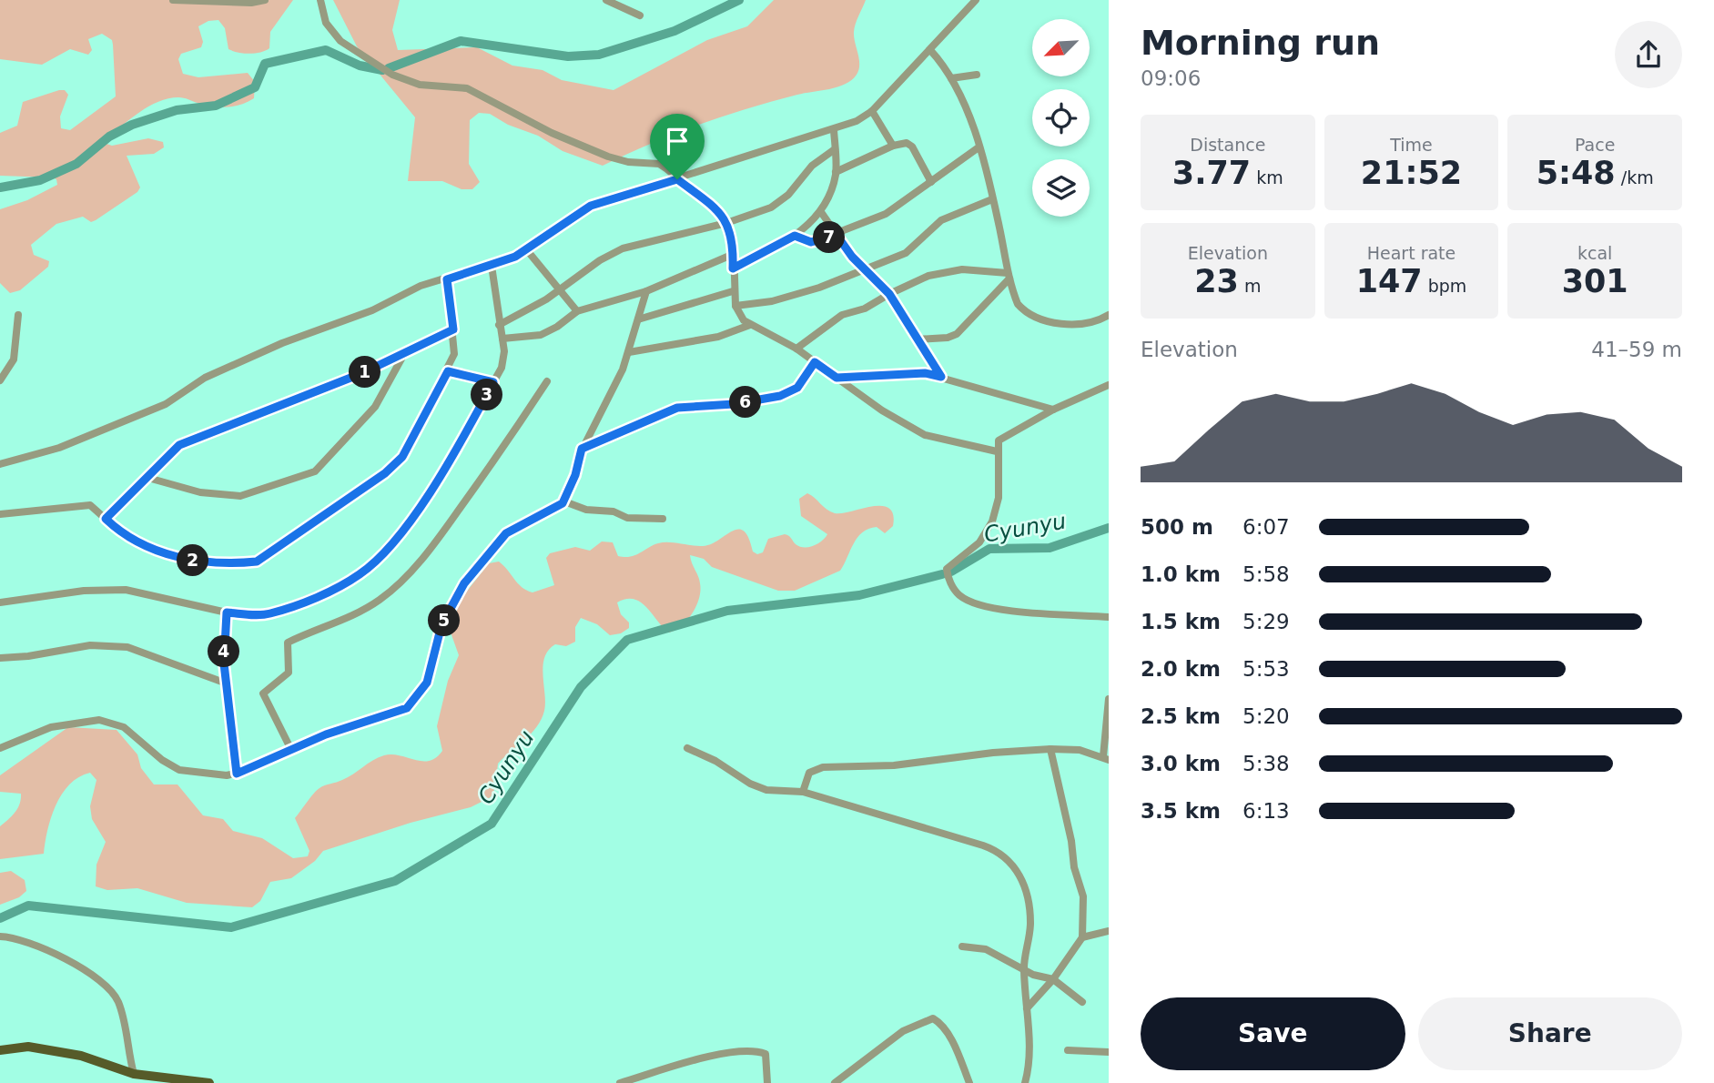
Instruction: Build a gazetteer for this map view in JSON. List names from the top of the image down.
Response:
{
  "water": ["Cyunyu"],
  "north": "bottom left",
  "page": {
    "heading": ["Morning run", "09:06"],
    "stats": [
      ["Distance", "3.77 km"],
      ["Time", "21:52"],
      ["Pace", "5:48 /km"],
      ["Elevation", "23 m"],
      ["Heart rate", "147 bpm"],
      ["kcal", "301"]
    ],
    "pins": [
      "7",
      "1",
      "3",
      "6",
      "2",
      "5",
      "4"
    ],
    "chart": ["Elevation", "41–59 m"],
    "list": [
      {
        "name": "500 m",
        "note": "6:07"
      },
      {
        "name": "1.0 km",
        "note": "5:58"
      },
      {
        "name": "1.5 km",
        "note": "5:29"
      },
      {
        "name": "2.0 km",
        "note": "5:53"
      },
      {
        "name": "2.5 km",
        "note": "5:20"
      },
      {
        "name": "3.0 km",
        "note": "5:38"
      },
      {
        "name": "3.5 km",
        "note": "6:13"
      }
    ],
    "buttons": ["Save", "Share"]
  }
}
